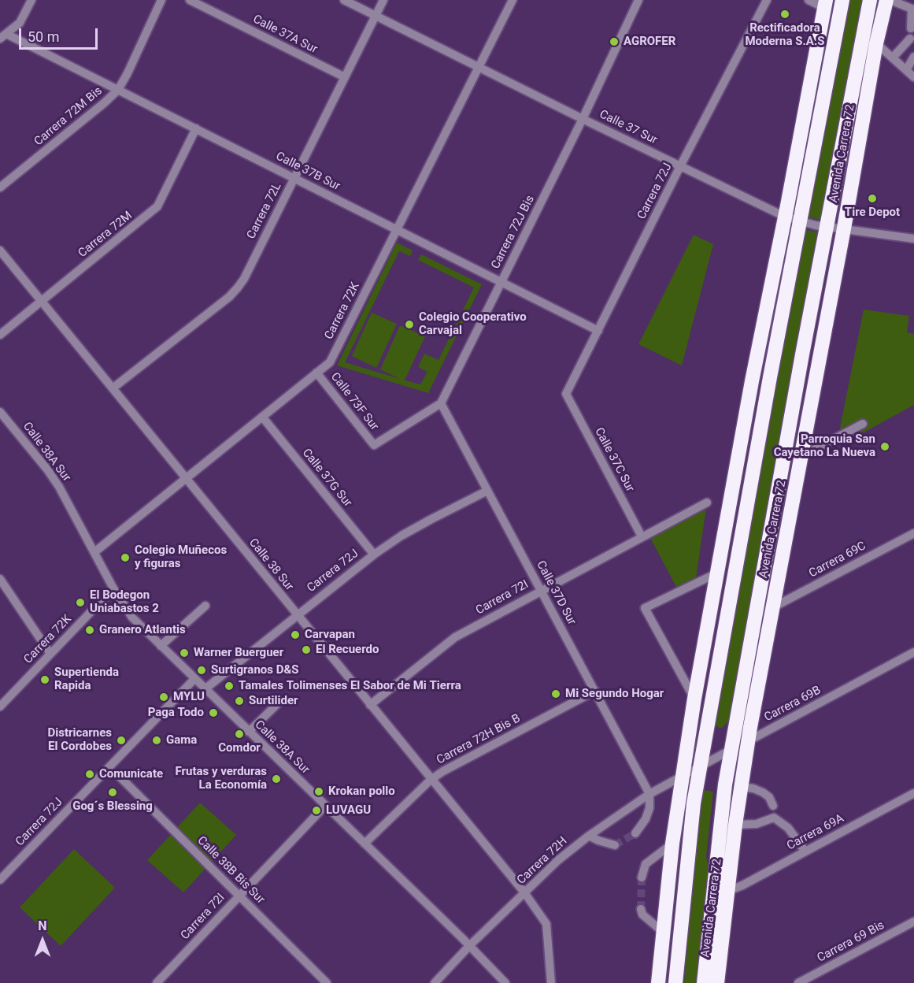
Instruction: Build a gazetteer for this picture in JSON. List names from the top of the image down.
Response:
{
  "streets": {
    "highway": ["Avenida Carrera 72"],
    "street": [
      "Calle 37A Sur",
      "Carrera 72M Bis",
      "Calle 37 Sur",
      "Calle 37B Sur",
      "Carrera 72J",
      "Carrera 72L",
      "Carrera 72J Bis",
      "Carrera 72M",
      "Carrera 72K",
      "Calle 73F Sur",
      "Calle 38A Sur",
      "Calle 37C Sur",
      "Calle 37G Sur",
      "Carrera 69C",
      "Calle 38 Sur",
      "Calle 37D Sur",
      "Carrera 72I",
      "Carrera 69B",
      "Carrera 72H Bis B",
      "Carrera 69A",
      "Carrera 72H",
      "Calle 38B Bis Sur",
      "Carrera 69 Bis"
    ]
  },
  "crossings": [
    ["Calle 37A Sur", "Carrera 72L"],
    ["Carrera 72M Bis", "Calle 37B Sur"],
    ["Calle 37 Sur", "Avenida Carrera 72"],
    ["Calle 37 Sur", "Carrera 72J"],
    ["Calle 37 Sur", "Carrera 72L"],
    ["Calle 37 Sur", "Carrera 72J Bis"],
    ["Calle 37 Sur", "Carrera 72K"],
    ["Avenida Carrera 72", "Carrera 69C"],
    ["Avenida Carrera 72", "Carrera 69B"],
    ["Avenida Carrera 72", "Carrera 69A"],
    ["Calle 37B Sur", "Carrera 72J"],
    ["Calle 37B Sur", "Carrera 72L"],
    ["Calle 37B Sur", "Carrera 72J Bis"],
    ["Calle 37B Sur", "Carrera 72M"],
    ["Calle 37B Sur", "Carrera 72K"],
    ["Carrera 72J", "Calle 38A Sur"],
    ["Carrera 72J", "Calle 37C Sur"],
    ["Carrera 72J", "Calle 37G Sur"],
    ["Carrera 72J", "Calle 38 Sur"],
    ["Carrera 72J", "Calle 37D Sur"],
    ["Carrera 72L", "Calle 38 Sur"],
    ["Carrera 72J Bis", "Calle 73F Sur"],
    ["Carrera 72J Bis", "Calle 37D Sur"],
    ["Carrera 72M", "Calle 38 Sur"],
    ["Carrera 72K", "Calle 73F Sur"],
    ["Carrera 72K", "Calle 38A Sur"],
    ["Carrera 72K", "Calle 37G Sur"],
    ["Carrera 72K", "Calle 38 Sur"],
    ["Calle 73F Sur", "Calle 37D Sur"],
    ["Calle 38A Sur", "Carrera 72I"],
    ["Calle 38A Sur", "Carrera 72H Bis B"],
    ["Calle 38A Sur", "Carrera 72H"],
    ["Calle 37C Sur", "Carrera 72I"],
    ["Calle 38 Sur", "Carrera 72I"],
    ["Calle 38 Sur", "Carrera 72H Bis B"],
    ["Calle 38 Sur", "Carrera 72H"],
    ["Calle 37D Sur", "Carrera 72I"],
    ["Calle 37D Sur", "Carrera 72H Bis B"],
    ["Calle 37D Sur", "Carrera 72H"],
    ["Carrera 72I", "Calle 38B Bis Sur"],
    ["Carrera 69B", "Carrera 72H"]
  ],
  "places": [
    "Rectificadora Moderna S.A.S",
    "AGROFER",
    "Tire Depot",
    "Colegio Cooperativo Carvajal",
    "Parroquia San Cayetano La Nueva",
    "Colegio Muñecos y figuras",
    "El Bodegon Uniabastos 2",
    "Granero Atlantis",
    "Carvapan",
    "El Recuerdo",
    "Warner Buerguer",
    "Surtigranos D&S",
    "Supertienda Rapida",
    "Tamales Tolimenses El Sabor de Mi Tierra",
    "Mi Segundo Hogar",
    "MYLU",
    "Surtilider",
    "Paga Todo",
    "Comdor",
    "Districarnes El Cordobes",
    "Gama",
    "Comunicate",
    "Frutas y verduras La Economía",
    "Krokan pollo",
    "Gog´s Blessing",
    "LUVAGU"
  ],
  "scale_bar": "50 m",
  "north": "top"
}
